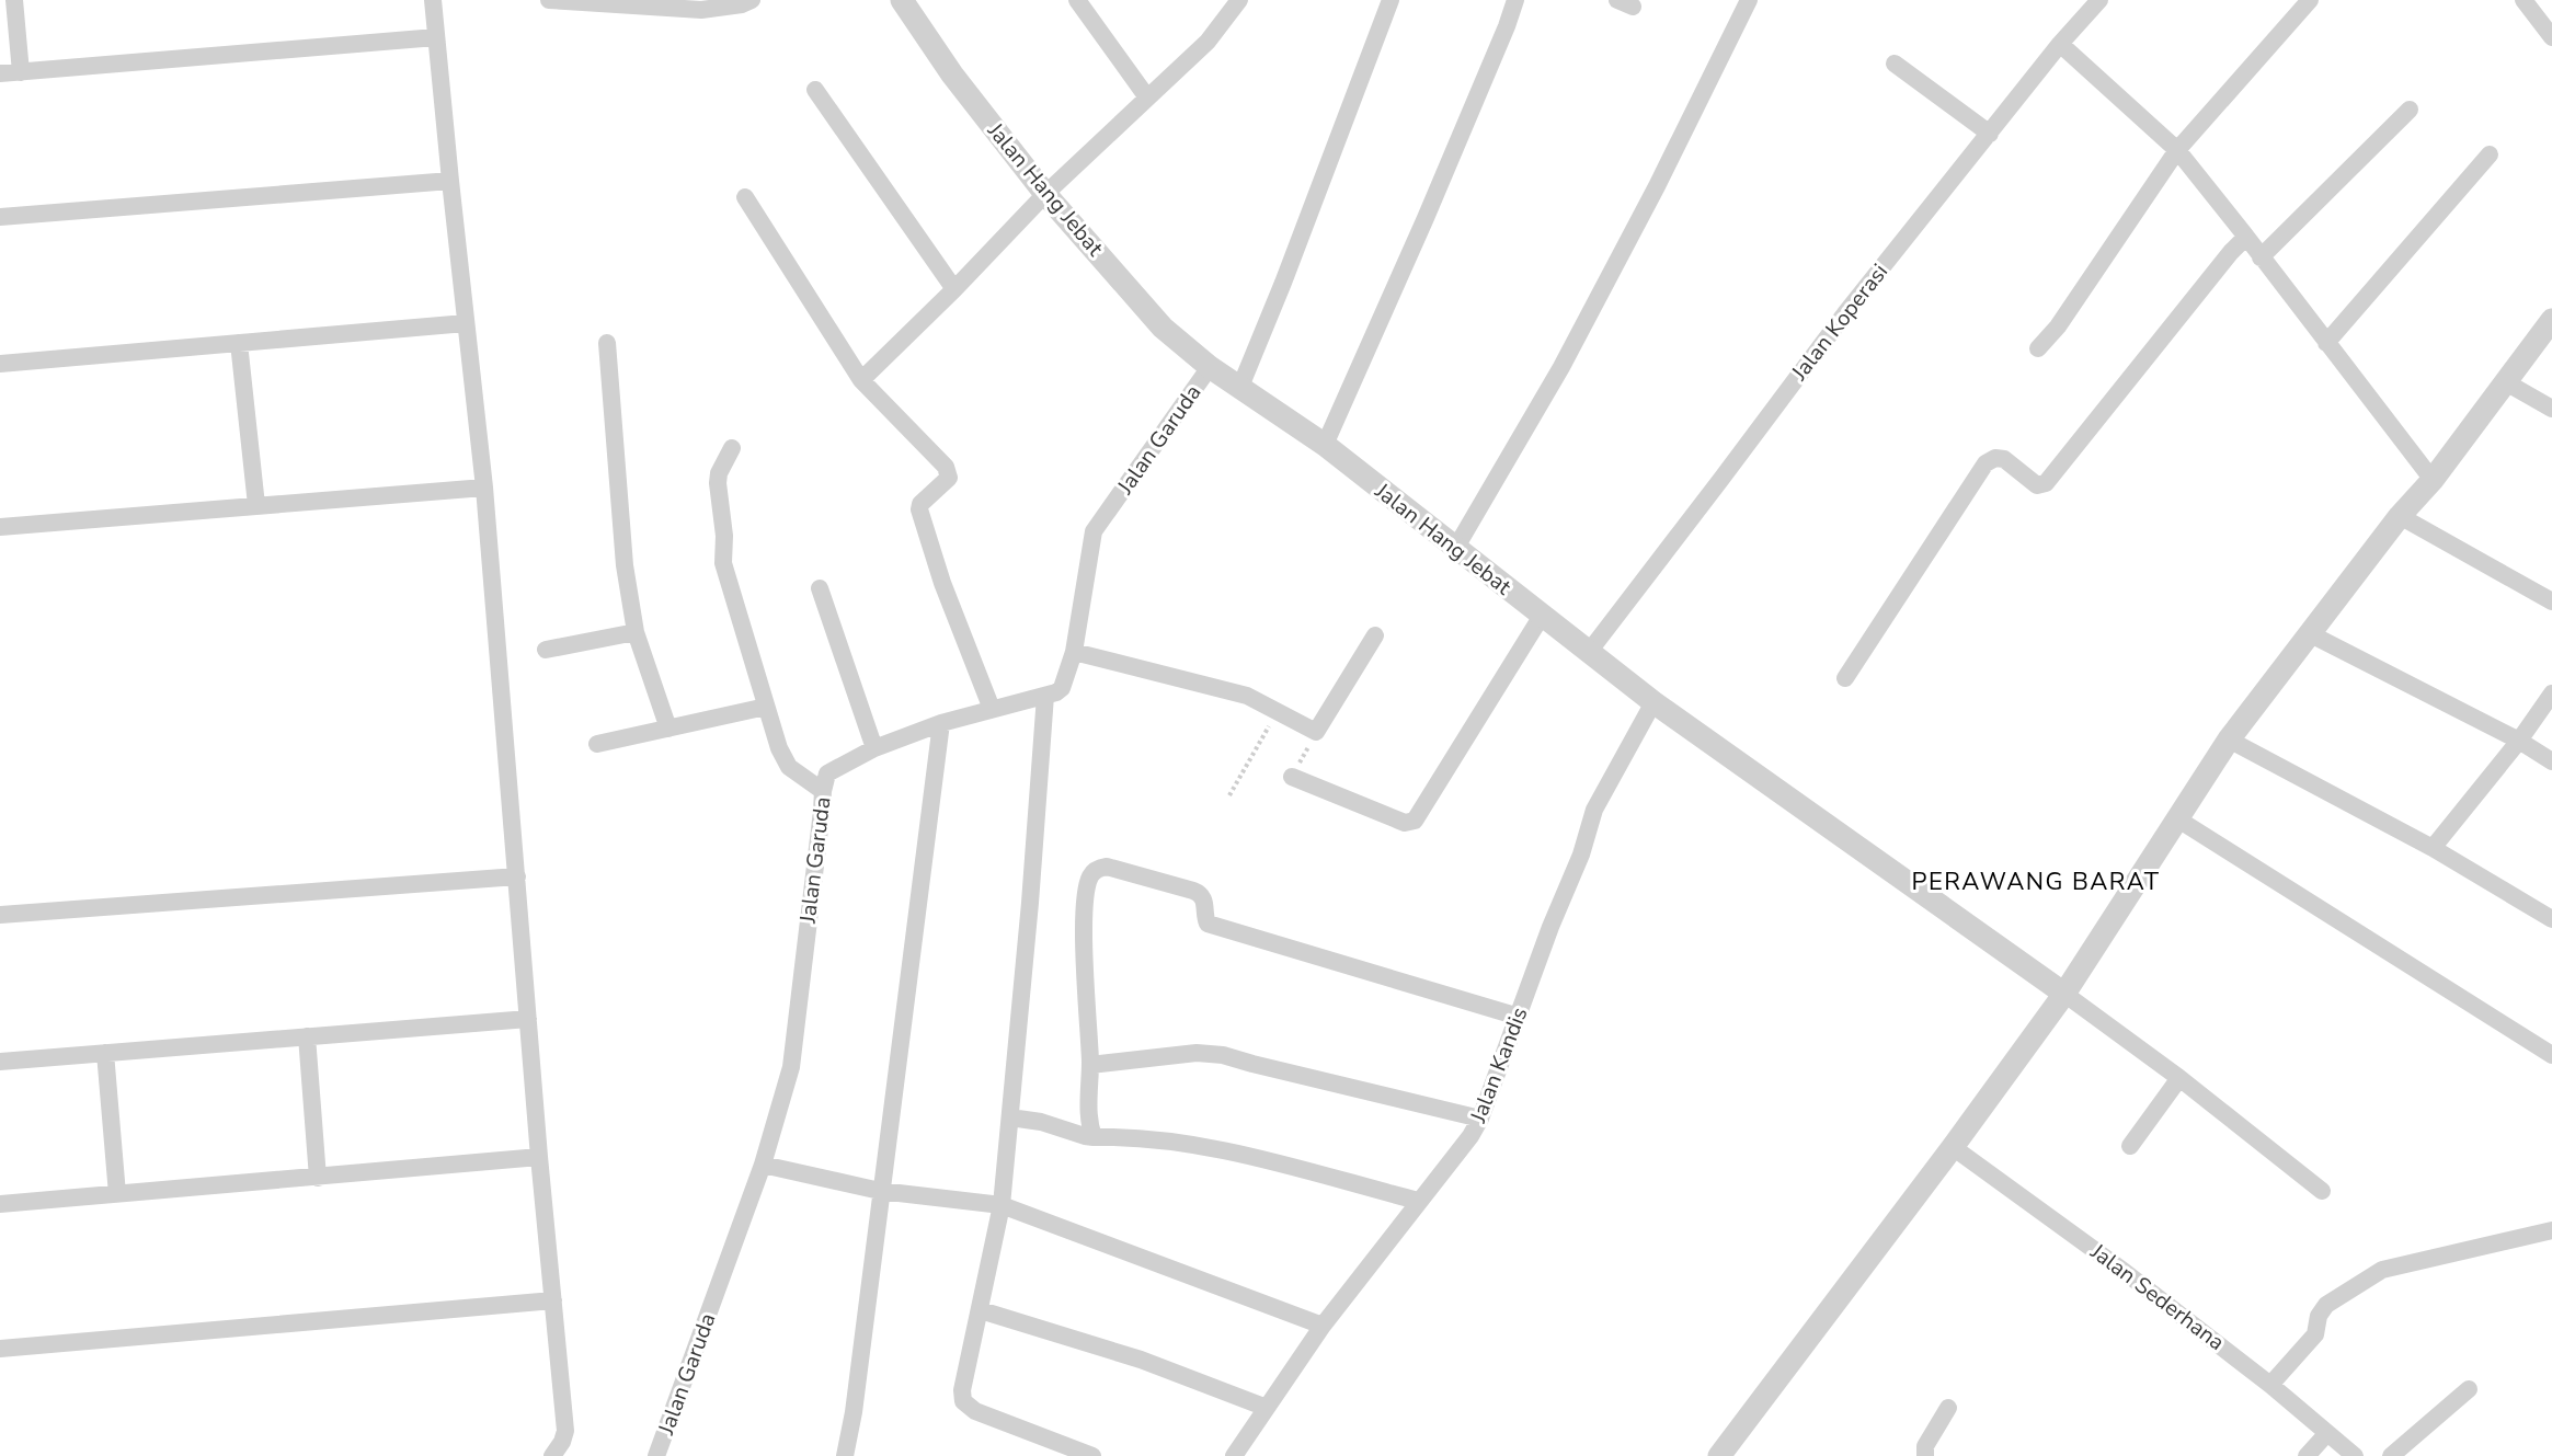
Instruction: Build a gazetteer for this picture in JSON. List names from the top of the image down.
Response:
{
  "streets": {
    "street": [
      "Jalan Hang Jebat",
      "Jalan Koperasi",
      "Jalan Garuda",
      "Jalan Kandis",
      "Jalan Sederhana"
    ]
  },
  "crossings": [
    ["Jalan Hang Jebat", "Jalan Koperasi"],
    ["Jalan Hang Jebat", "Jalan Garuda"],
    ["Jalan Hang Jebat", "Jalan Kandis"]
  ],
  "districts": ["PERAWANG BARAT"]
}
